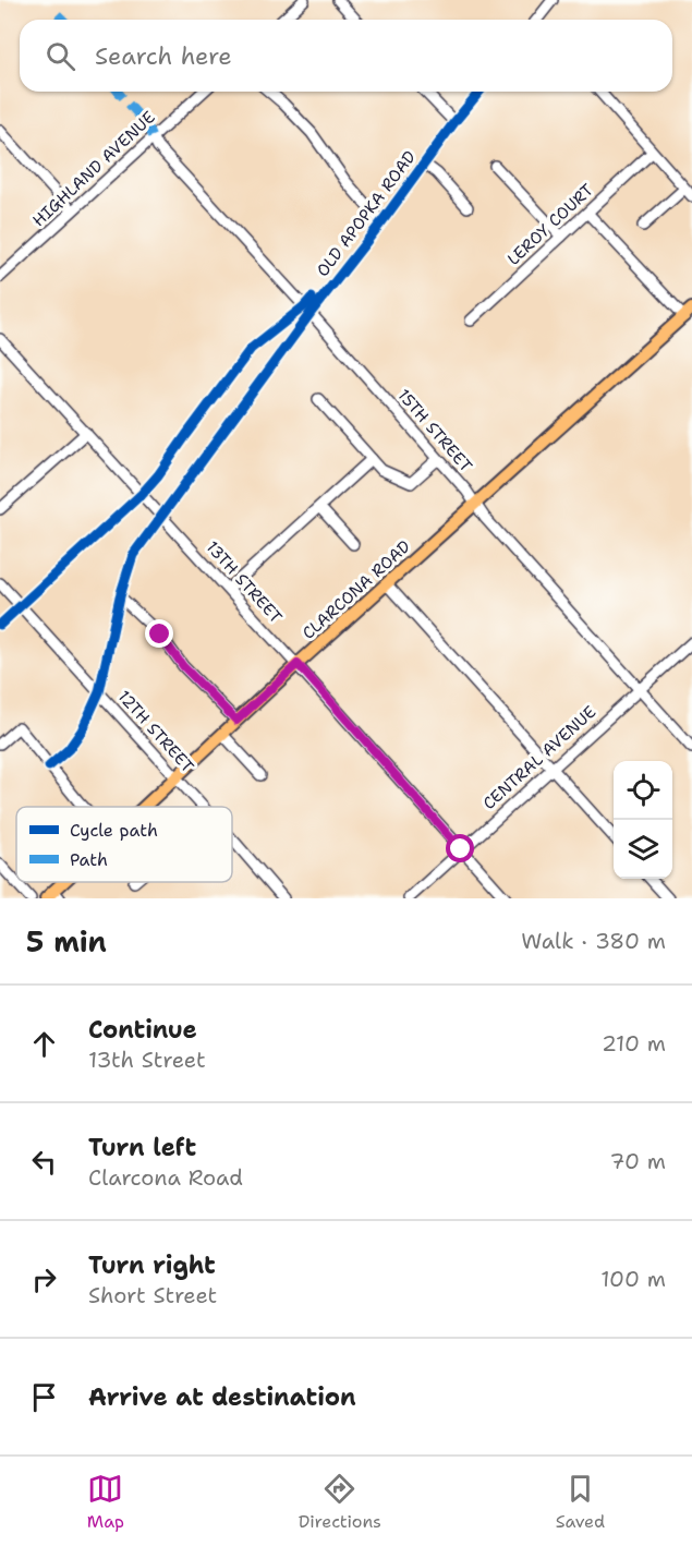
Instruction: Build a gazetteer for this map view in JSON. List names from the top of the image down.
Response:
{
  "streets": {
    "main road": ["CLARCONA ROAD"],
    "street": [
      "HIGHLAND AVENUE",
      "OLD APOPKA ROAD",
      "LEROY COURT",
      "15TH STREET",
      "13TH STREET",
      "12TH STREET",
      "CENTRAL AVENUE"
    ]
  },
  "crossings": [
    ["HIGHLAND AVENUE", "15TH STREET"],
    ["OLD APOPKA ROAD", "15TH STREET"],
    ["OLD APOPKA ROAD", "13TH STREET"],
    ["OLD APOPKA ROAD", "12TH STREET"],
    ["15TH STREET", "CLARCONA ROAD"],
    ["15TH STREET", "CENTRAL AVENUE"],
    ["13TH STREET", "CLARCONA ROAD"],
    ["13TH STREET", "CENTRAL AVENUE"],
    ["CLARCONA ROAD", "12TH STREET"]
  ],
  "legend": ["Cycle path", "Path"],
  "page": {
    "search": "Search here",
    "heading": ["5 min", "Walk · 380 m"],
    "list": [
      ["Continue", "13th Street", "210 m"],
      ["Turn left", "Clarcona Road", "70 m"],
      ["Turn right", "Short Street", "100 m"],
      "Arrive at destination"
    ],
    "nav": ["Map", "Directions", "Saved"]
  }
}
